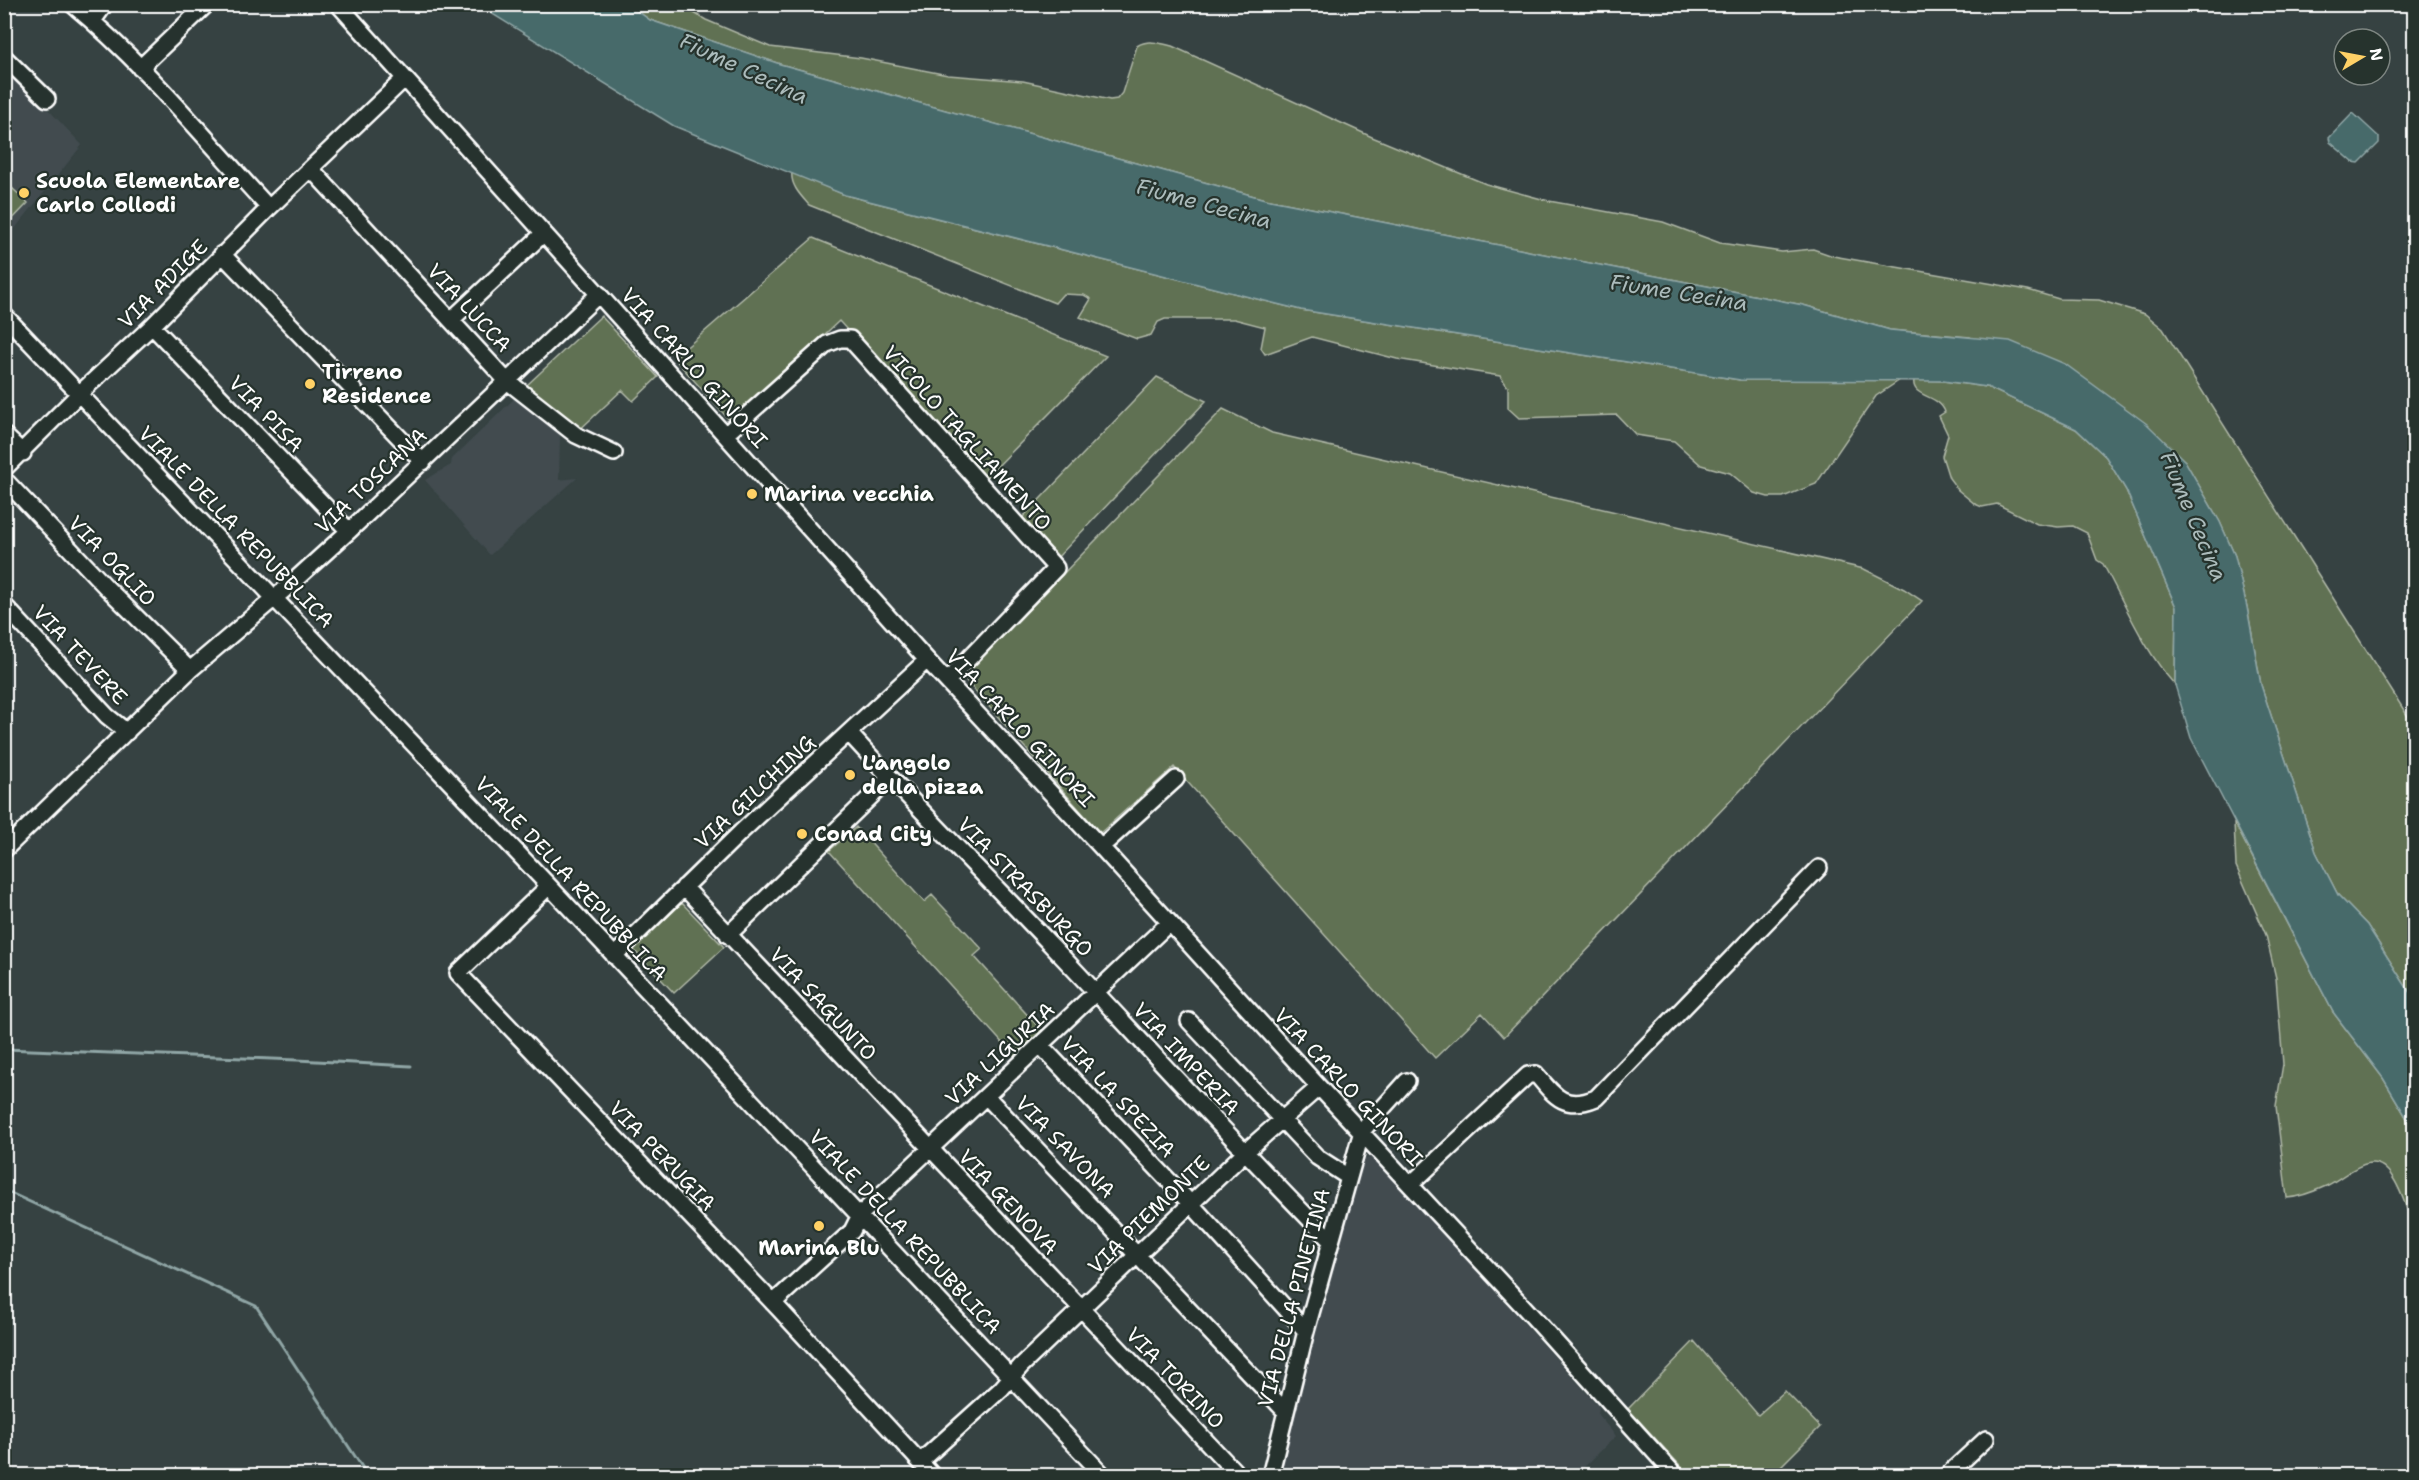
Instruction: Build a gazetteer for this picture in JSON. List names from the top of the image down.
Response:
{
  "streets": {
    "street": [
      "VIA ADIGE",
      "VIA LUCCA",
      "VIA CARLO GINORI",
      "VIA PISA",
      "VICOLO TAGLIAMENTO",
      "VIA TOSCANA",
      "VIALE DELLA REPUBBLICA",
      "VIA OGLIO",
      "VIA TEVERE",
      "VIA GILCHING",
      "VIA STRASBURGO",
      "VIA SAGUNTO",
      "VIA LIGURIA",
      "VIA IMPERIA",
      "VIA LA SPEZIA",
      "VIA SAVONA",
      "VIA PERUGIA",
      "VIA GENOVA",
      "VIA PIEMONTE",
      "VIA DELLA PINETINA",
      "VIA TORINO"
    ]
  },
  "crossings": [
    ["VIA ADIGE", "VIA LUCCA"],
    ["VIA ADIGE", "VIA CARLO GINORI"],
    ["VIA ADIGE", "VIA PISA"],
    ["VIA ADIGE", "VIALE DELLA REPUBBLICA"],
    ["VIA LUCCA", "VIA TOSCANA"],
    ["VIA CARLO GINORI", "VICOLO TAGLIAMENTO"],
    ["VIA CARLO GINORI", "VIA TOSCANA"],
    ["VIA CARLO GINORI", "VIA GILCHING"],
    ["VIA CARLO GINORI", "VIA LIGURIA"],
    ["VIA CARLO GINORI", "VIA PIEMONTE"],
    ["VIA CARLO GINORI", "VIA DELLA PINETINA"],
    ["VIA PISA", "VIA TOSCANA"],
    ["VIA TOSCANA", "VIALE DELLA REPUBBLICA"],
    ["VIA TOSCANA", "VIA OGLIO"],
    ["VIA TOSCANA", "VIA TEVERE"],
    ["VIALE DELLA REPUBBLICA", "VIA GILCHING"],
    ["VIALE DELLA REPUBBLICA", "VIA LIGURIA"],
    ["VIALE DELLA REPUBBLICA", "VIA PERUGIA"],
    ["VIALE DELLA REPUBBLICA", "VIA PIEMONTE"],
    ["VIA GILCHING", "VIA STRASBURGO"],
    ["VIA GILCHING", "VIA SAGUNTO"],
    ["VIA STRASBURGO", "VIA LIGURIA"],
    ["VIA STRASBURGO", "VIA IMPERIA"],
    ["VIA SAGUNTO", "VIA LIGURIA"],
    ["VIA SAGUNTO", "VIA GENOVA"],
    ["VIA LIGURIA", "VIA IMPERIA"],
    ["VIA LIGURIA", "VIA LA SPEZIA"],
    ["VIA LIGURIA", "VIA SAVONA"],
    ["VIA LIGURIA", "VIA PERUGIA"],
    ["VIA LIGURIA", "VIA GENOVA"],
    ["VIA IMPERIA", "VIA PIEMONTE"],
    ["VIA IMPERIA", "VIA DELLA PINETINA"],
    ["VIA LA SPEZIA", "VIA PIEMONTE"],
    ["VIA LA SPEZIA", "VIA DELLA PINETINA"],
    ["VIA SAVONA", "VIA PIEMONTE"],
    ["VIA SAVONA", "VIA DELLA PINETINA"],
    ["VIA PERUGIA", "VIA PIEMONTE"],
    ["VIA GENOVA", "VIA PIEMONTE"],
    ["VIA GENOVA", "VIA TORINO"],
    ["VIA PIEMONTE", "VIA TORINO"]
  ],
  "water": ["Fiume Cecina"],
  "places": [
    "Scuola Elementare Carlo Collodi",
    "Tirreno Residence",
    "Marina vecchia",
    "L'angolo della pizza",
    "Conad City",
    "Marina Blu"
  ],
  "north": "right"
}
